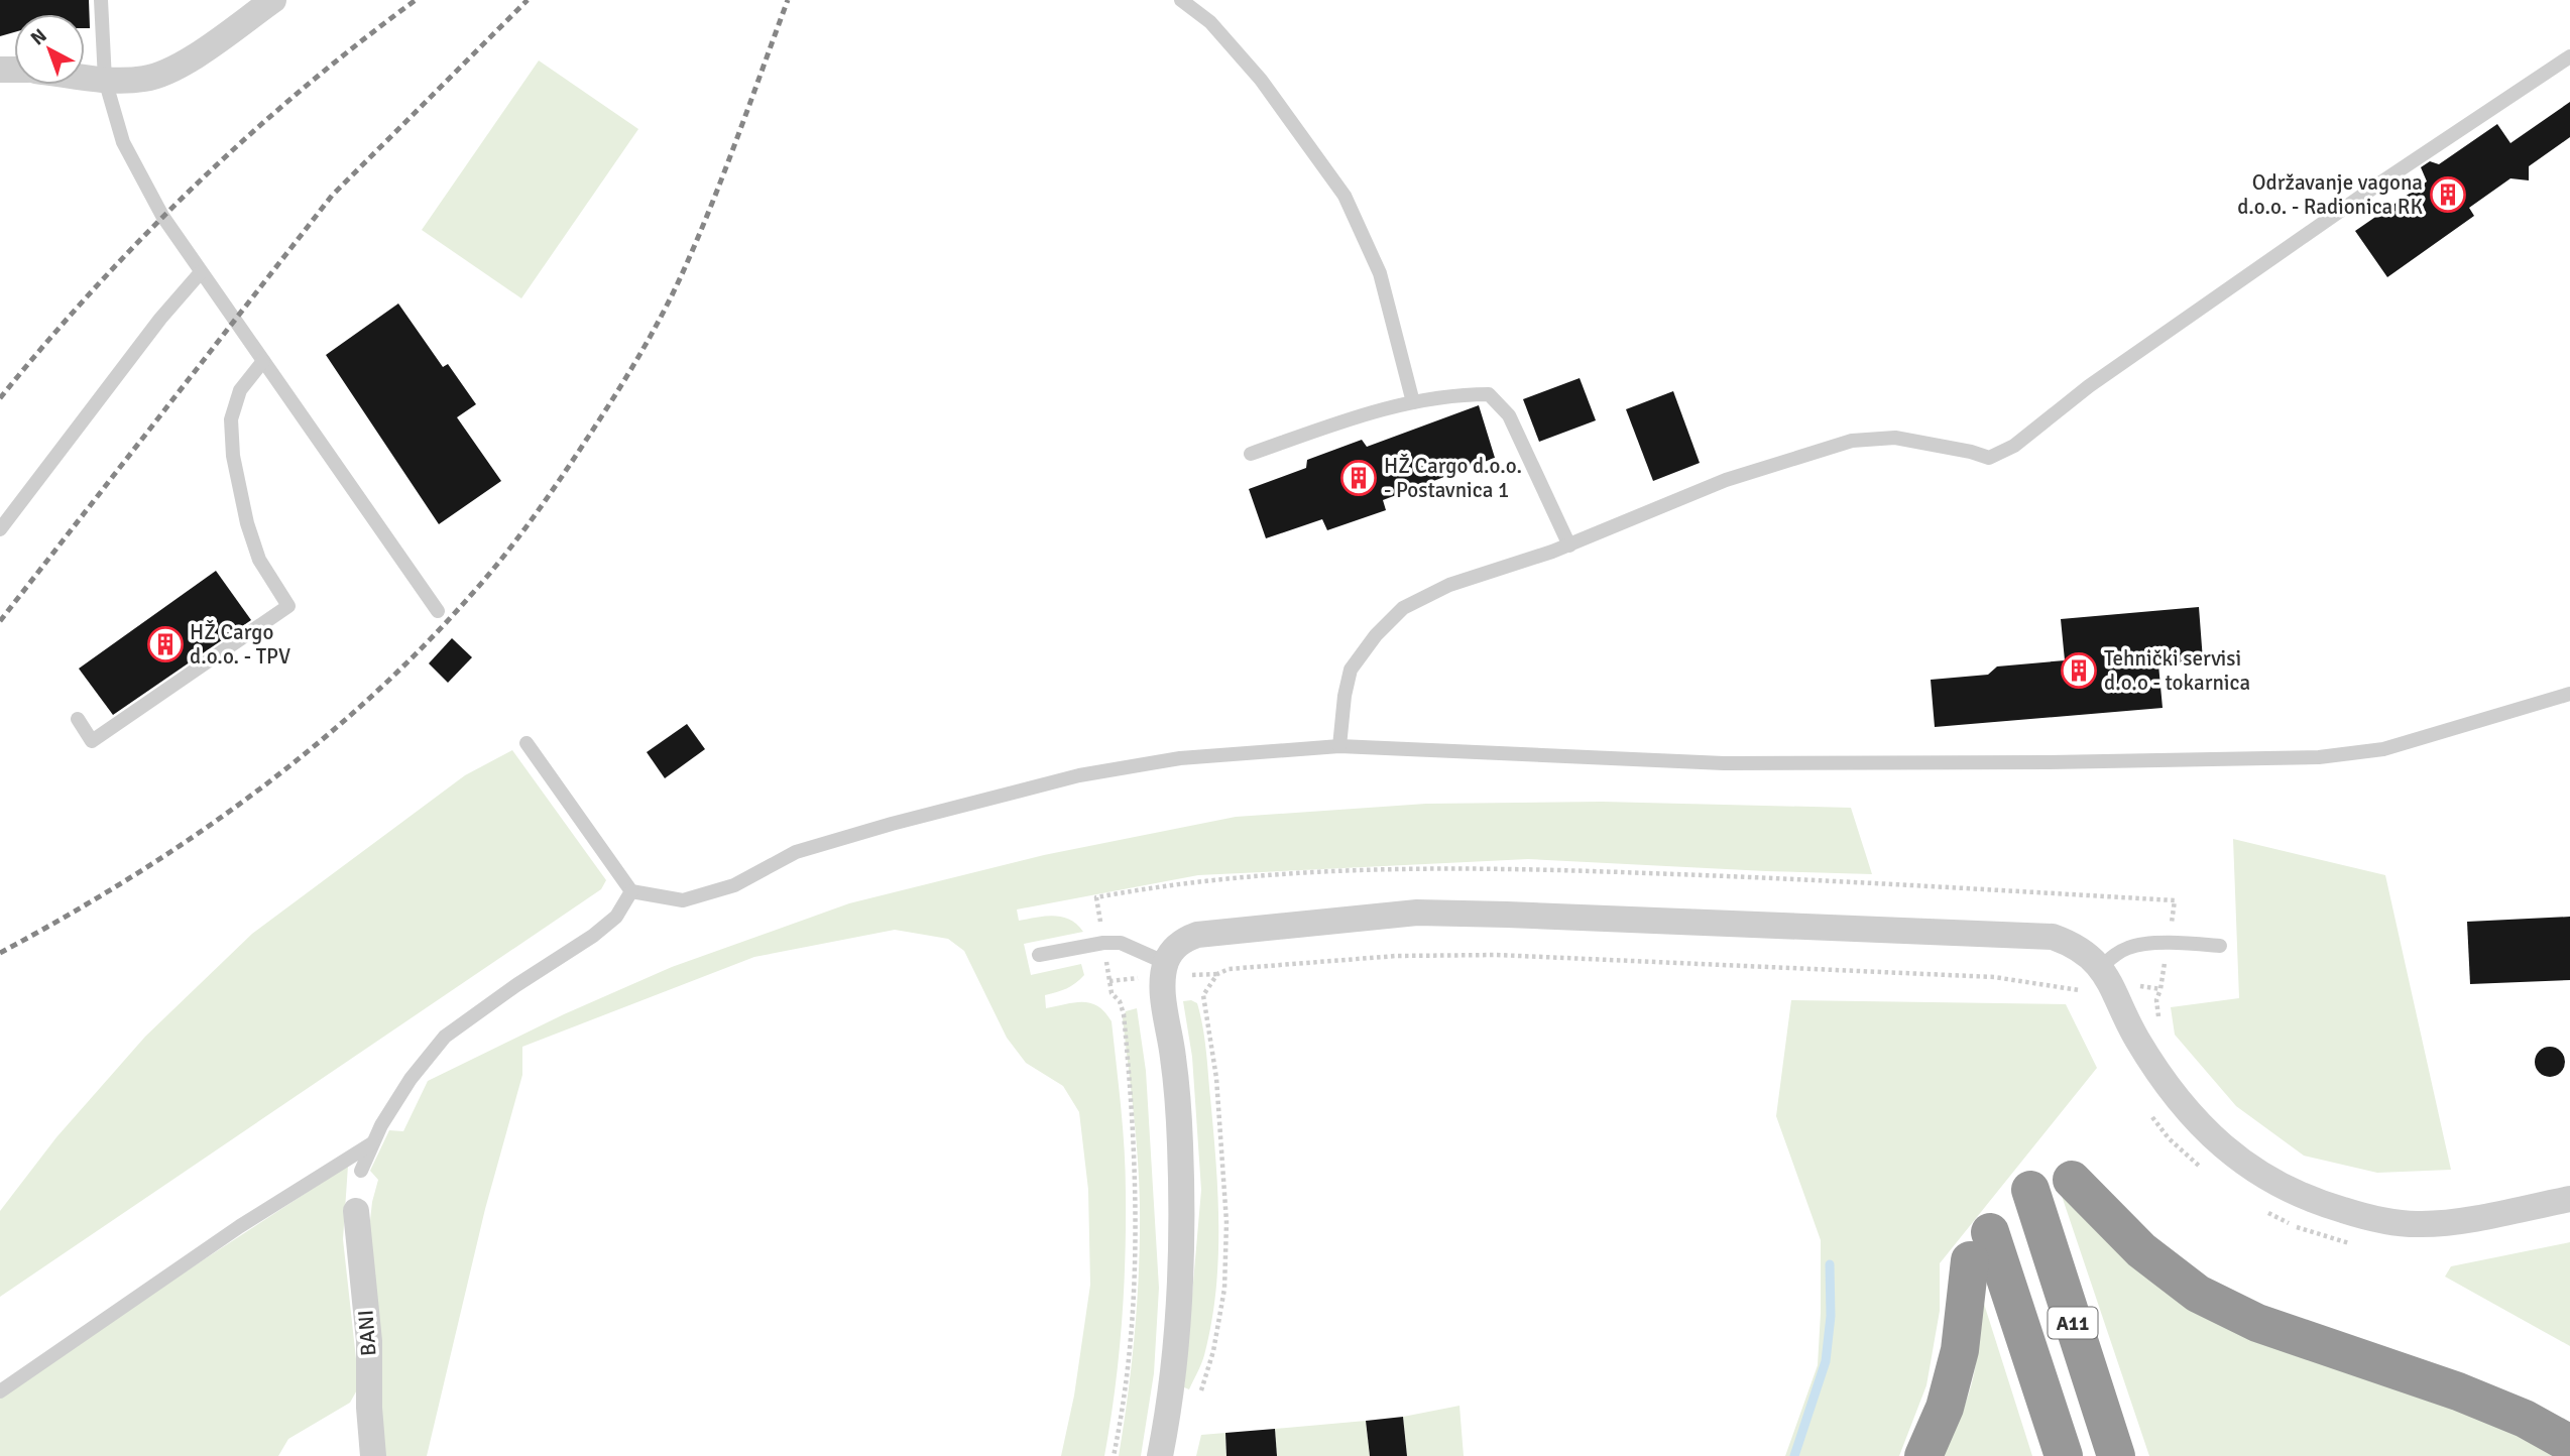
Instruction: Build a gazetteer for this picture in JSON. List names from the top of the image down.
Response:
{
  "streets": {
    "highway": ["A11"],
    "street": ["BANI"]
  },
  "places": {
    "building": [
      "Održavanje vagona d.o.o. - Radionica RK",
      "HŽ Cargo d.o.o. - Postavnica 1",
      "HŽ Cargo d.o.o. - TPV",
      "Tehnički servisi d.o.o - tokarnica"
    ]
  },
  "north": "top left"
}
